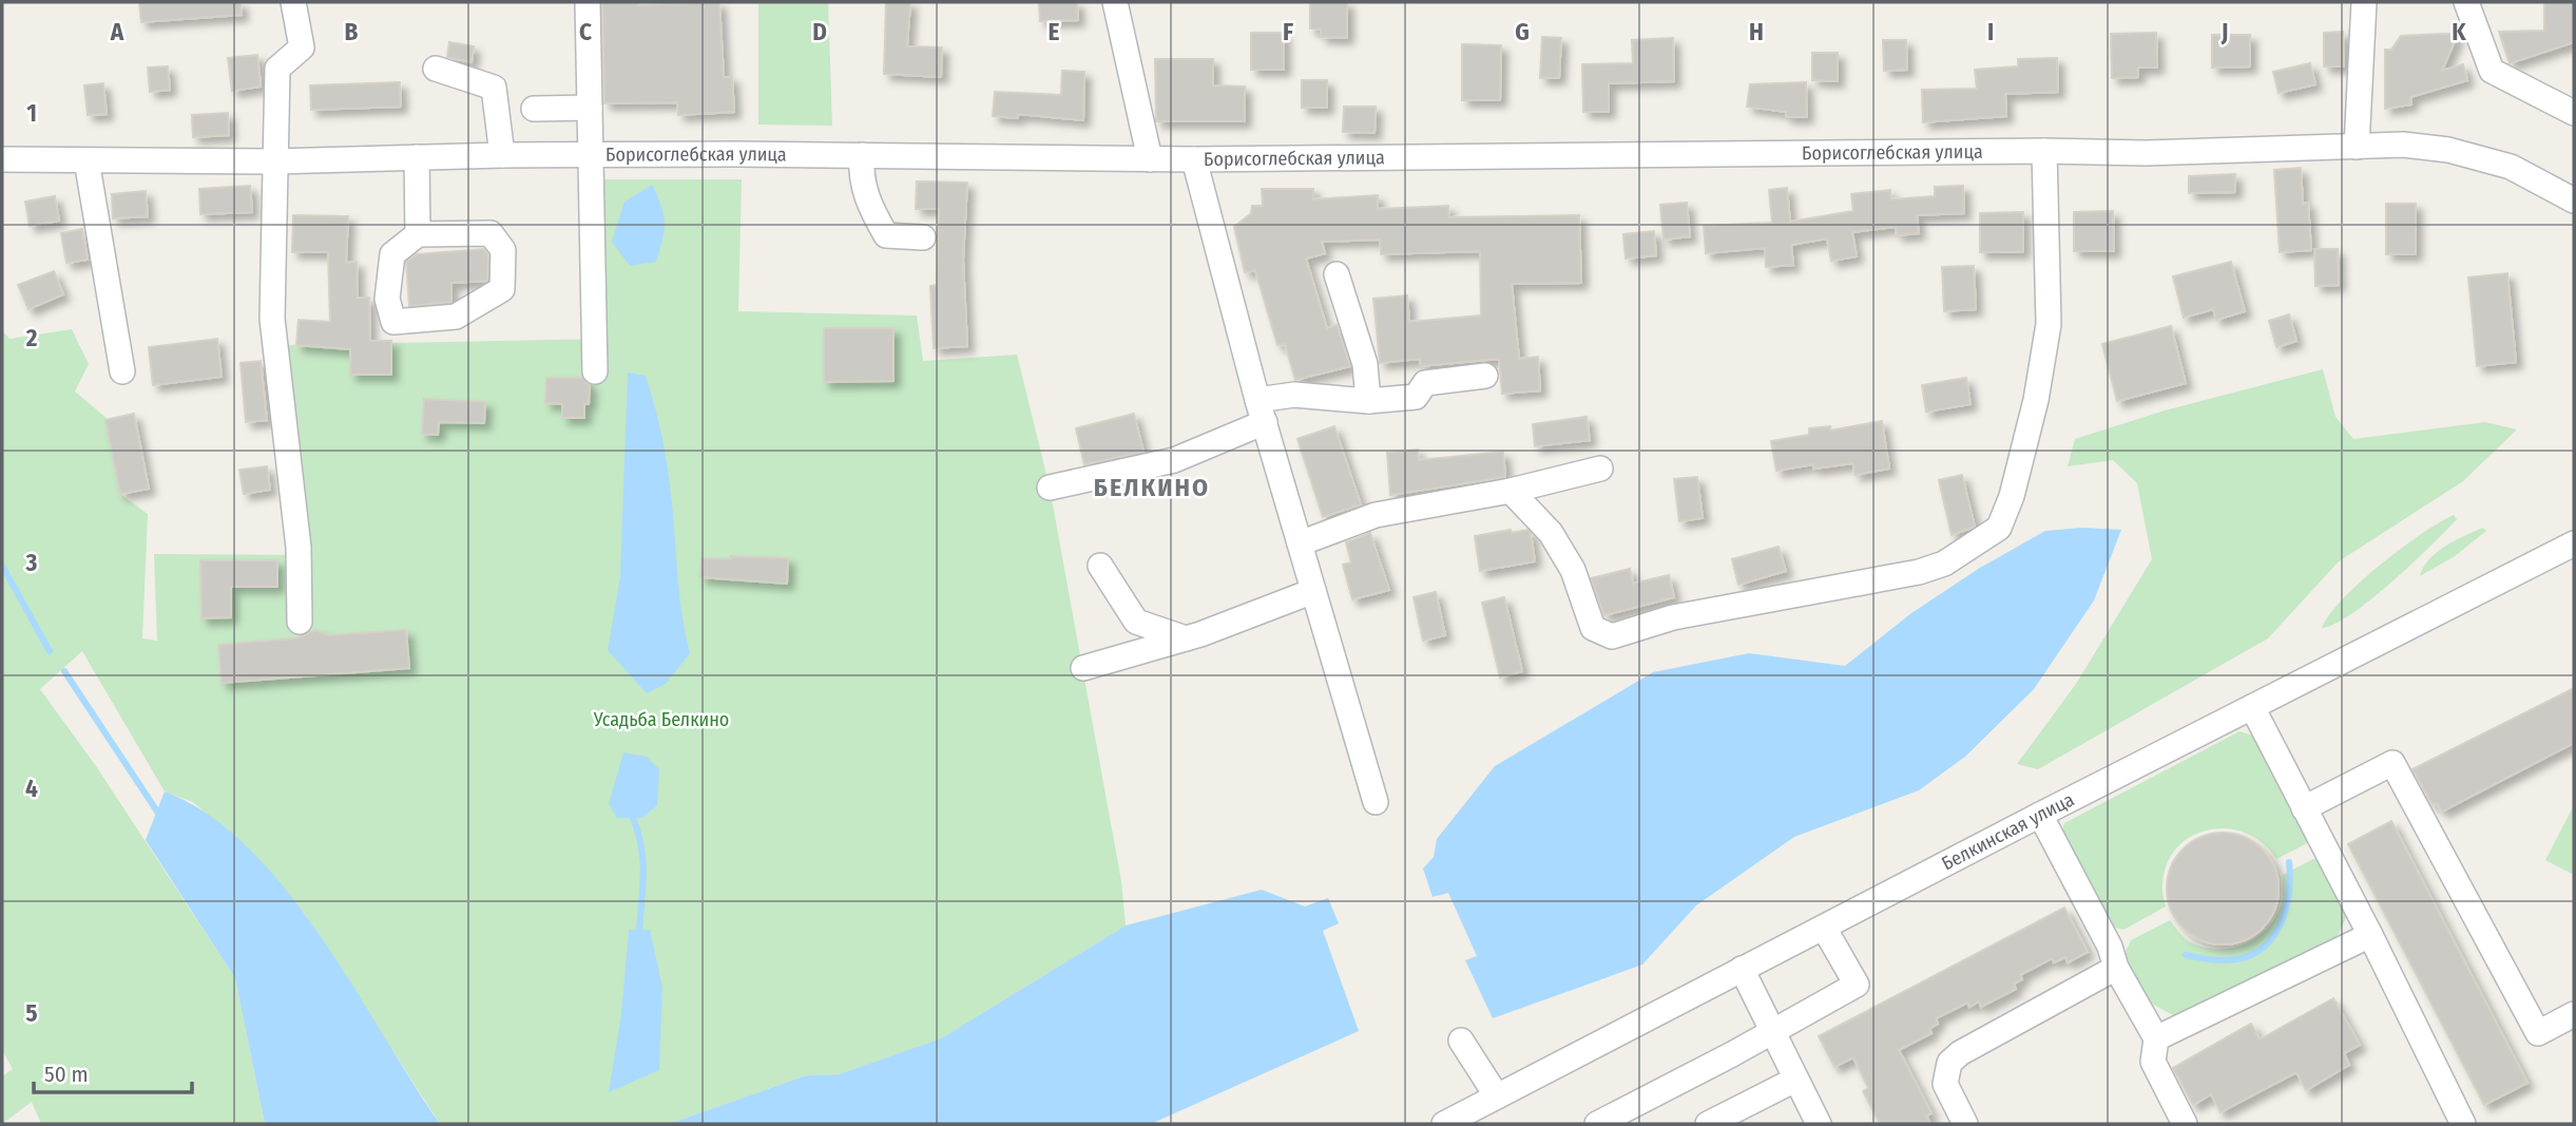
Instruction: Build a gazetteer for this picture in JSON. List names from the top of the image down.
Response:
{
  "streets": {
    "street": ["Борисоглебская улица", "Белкинская улица"]
  },
  "districts": ["БЕЛКИНО"],
  "parks": ["Усадьба Белкино"],
  "scale_bar": "50 m",
  "grid": {
    "columns": [
      "A",
      "B",
      "C",
      "D",
      "E",
      "F",
      "G",
      "H",
      "I",
      "J",
      "K"
    ],
    "rows": [
      "1",
      "2",
      "3",
      "4",
      "5"
    ]
  }
}
